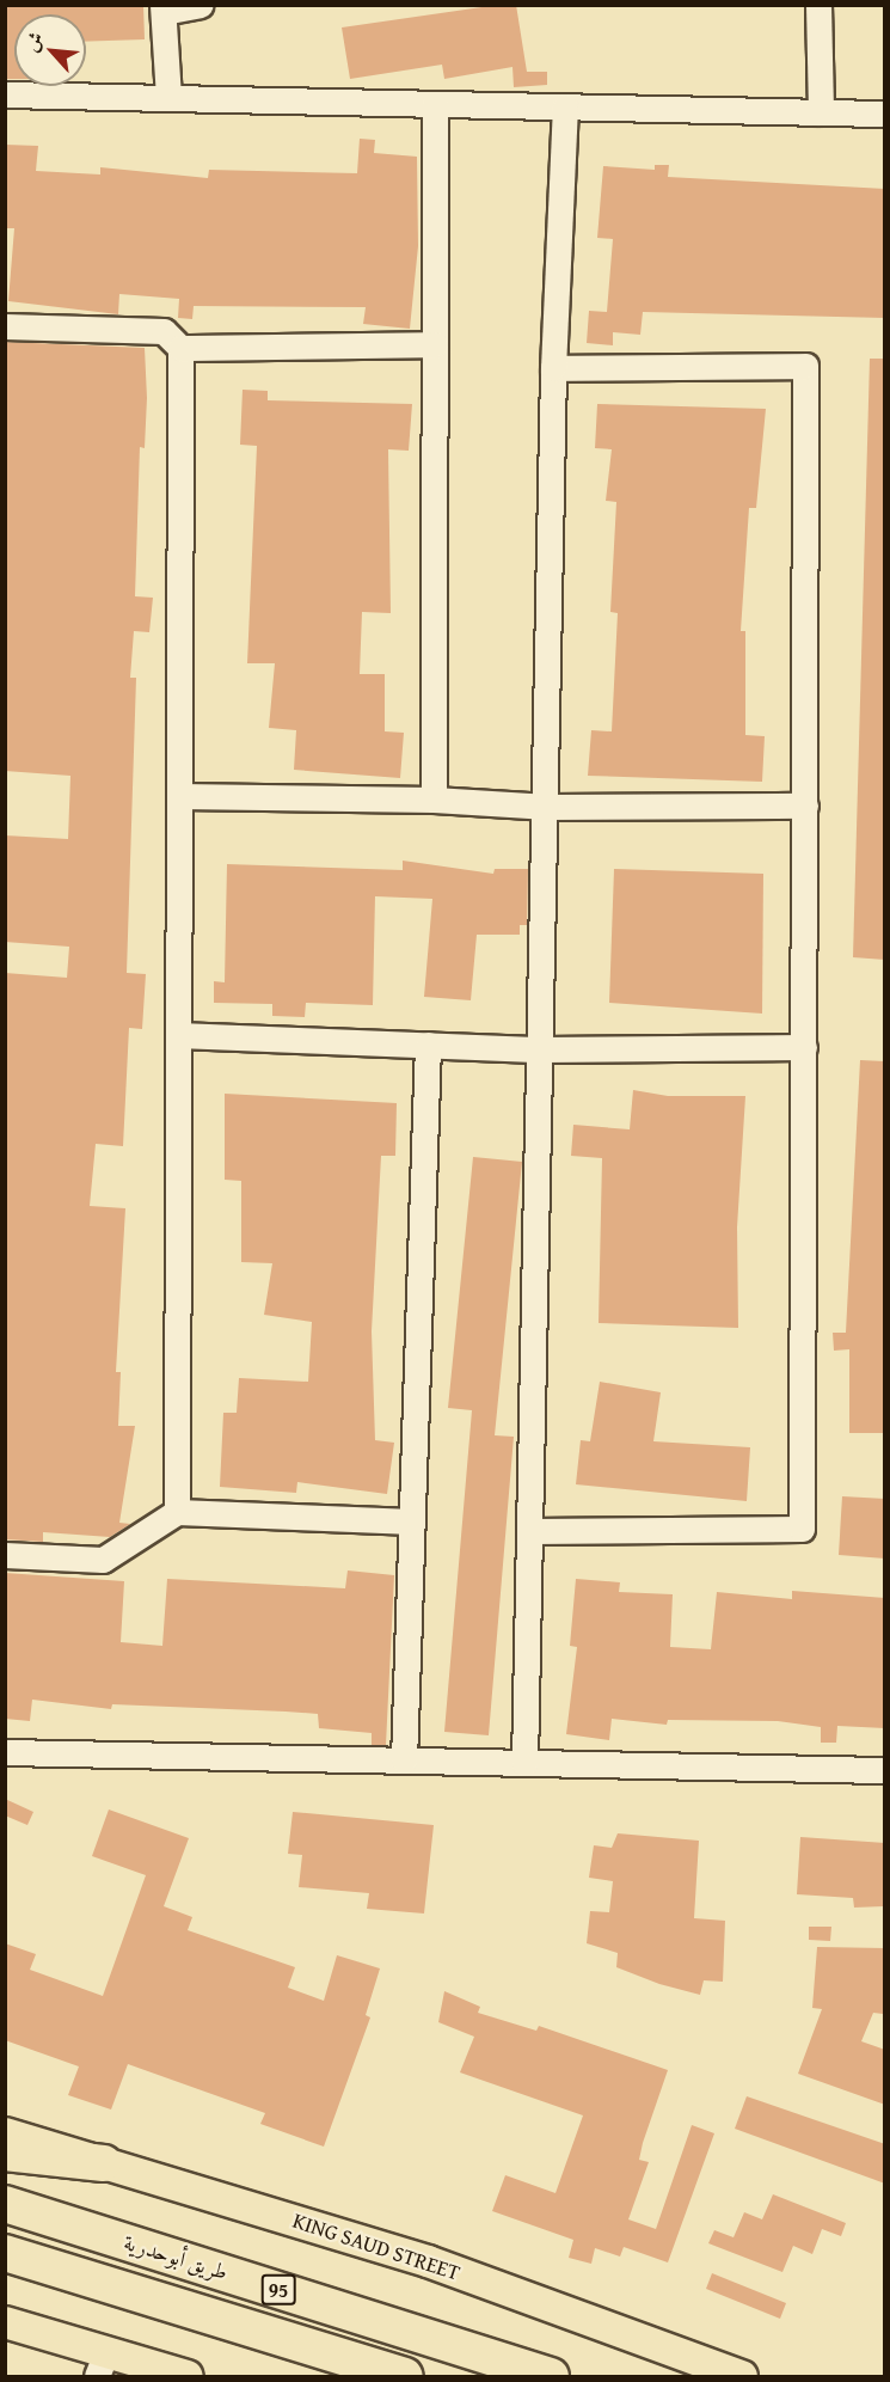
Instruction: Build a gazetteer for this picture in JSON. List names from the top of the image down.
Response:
{
  "streets": {
    "highway": ["طريق أبوحدرية", "95"],
    "main road": ["KING SAUD STREET"]
  },
  "north": "top left"
}
